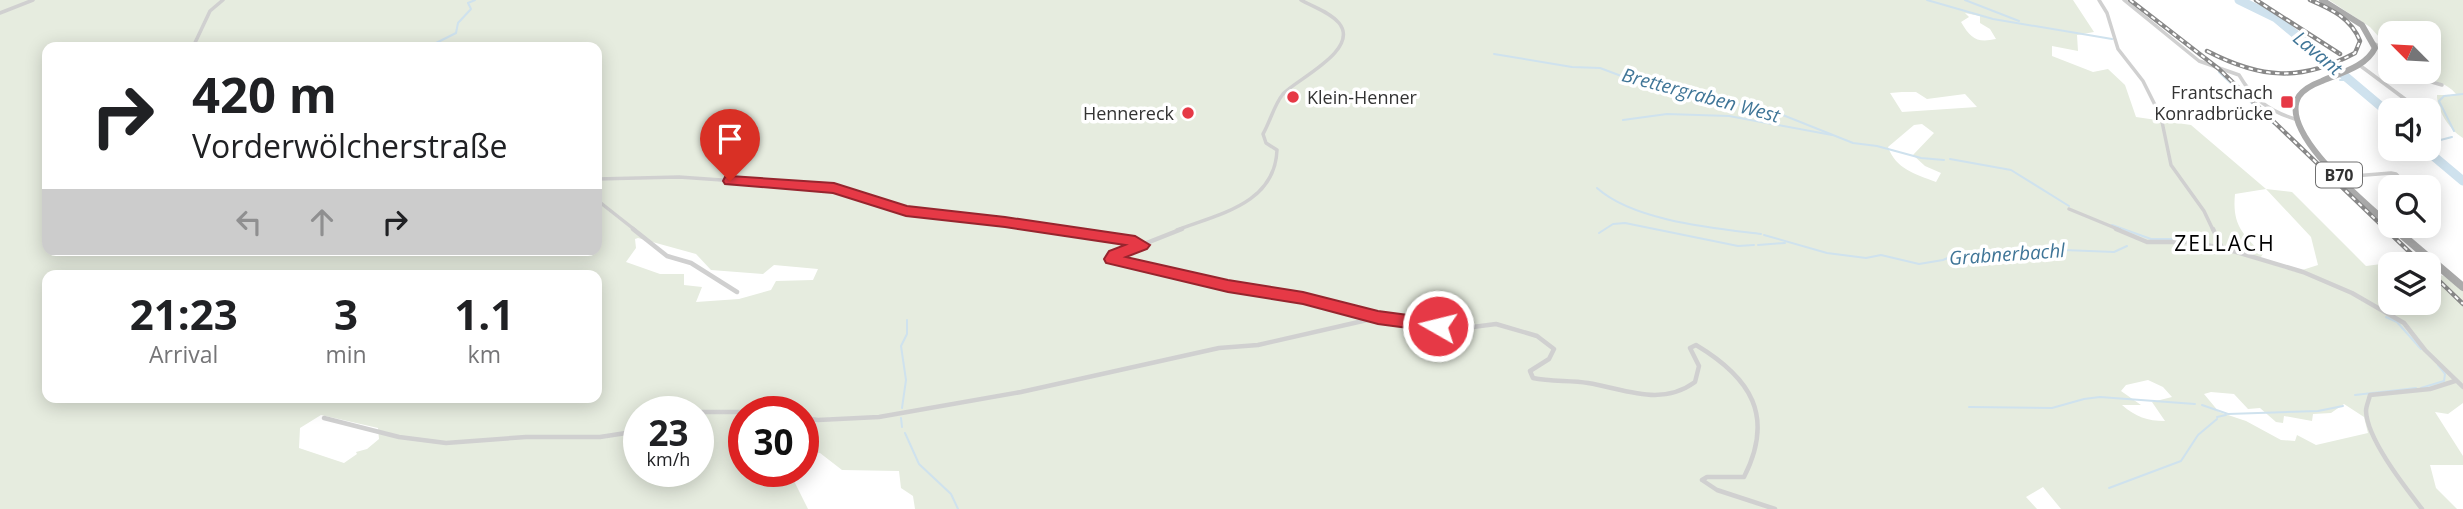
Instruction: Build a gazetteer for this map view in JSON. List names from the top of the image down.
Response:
{
  "streets": {
    "main road": ["B70"]
  },
  "districts": ["ZELLACH"],
  "water": ["Lavant", "Brettergraben West", "Grabnerbachl"],
  "places": {
    "other": ["Klein-Henner", "Hennereck"],
    "transit": ["Frantschach Konradbrücke"]
  },
  "north": "top left",
  "page": {
    "turn": ["420 m", "Vorderwölcherstraße"],
    "eta": [
      "21:23",
      "Arrival",
      "3",
      "min",
      "1.1",
      "km"
    ],
    "speed": "23 km/h",
    "limit": "30"
  }
}
